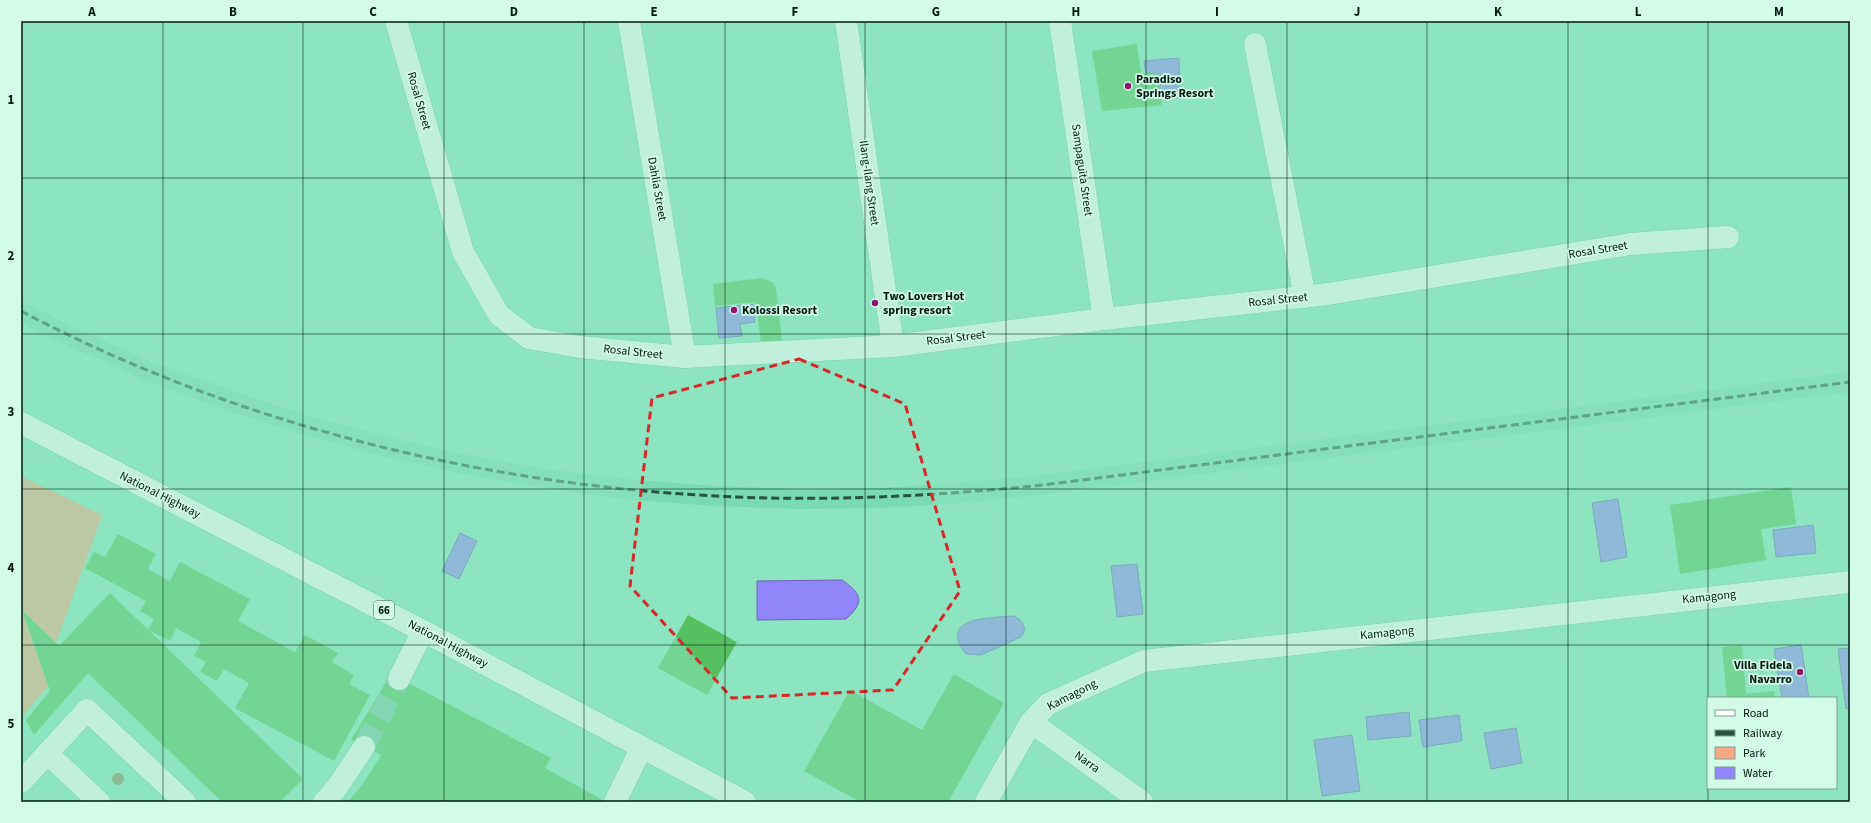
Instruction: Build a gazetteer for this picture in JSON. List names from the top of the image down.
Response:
{
  "streets": {
    "street": [
      "Rosal Street",
      "Sampaguita Street",
      "Ilang-Ilang Street",
      "Dahlia Street",
      "National Highway",
      "Kamagong",
      "66",
      "Narra"
    ]
  },
  "crossings": [
    ["Rosal Street", "Sampaguita Street"],
    ["Rosal Street", "Ilang-Ilang Street"],
    ["Rosal Street", "Dahlia Street"],
    ["Kamagong", "Narra"]
  ],
  "places": [
    "Paradiso Springs Resort",
    "Two Lovers Hot spring resort",
    "Kolossi Resort",
    "Villa Fidela Navarro"
  ],
  "legend": [
    "Road",
    "Railway",
    "Park",
    "Water"
  ],
  "grid": {
    "columns": [
      "A",
      "B",
      "C",
      "D",
      "E",
      "F",
      "G",
      "H",
      "I",
      "J",
      "K",
      "L",
      "M"
    ],
    "rows": [
      "1",
      "2",
      "3",
      "4",
      "5"
    ]
  }
}
